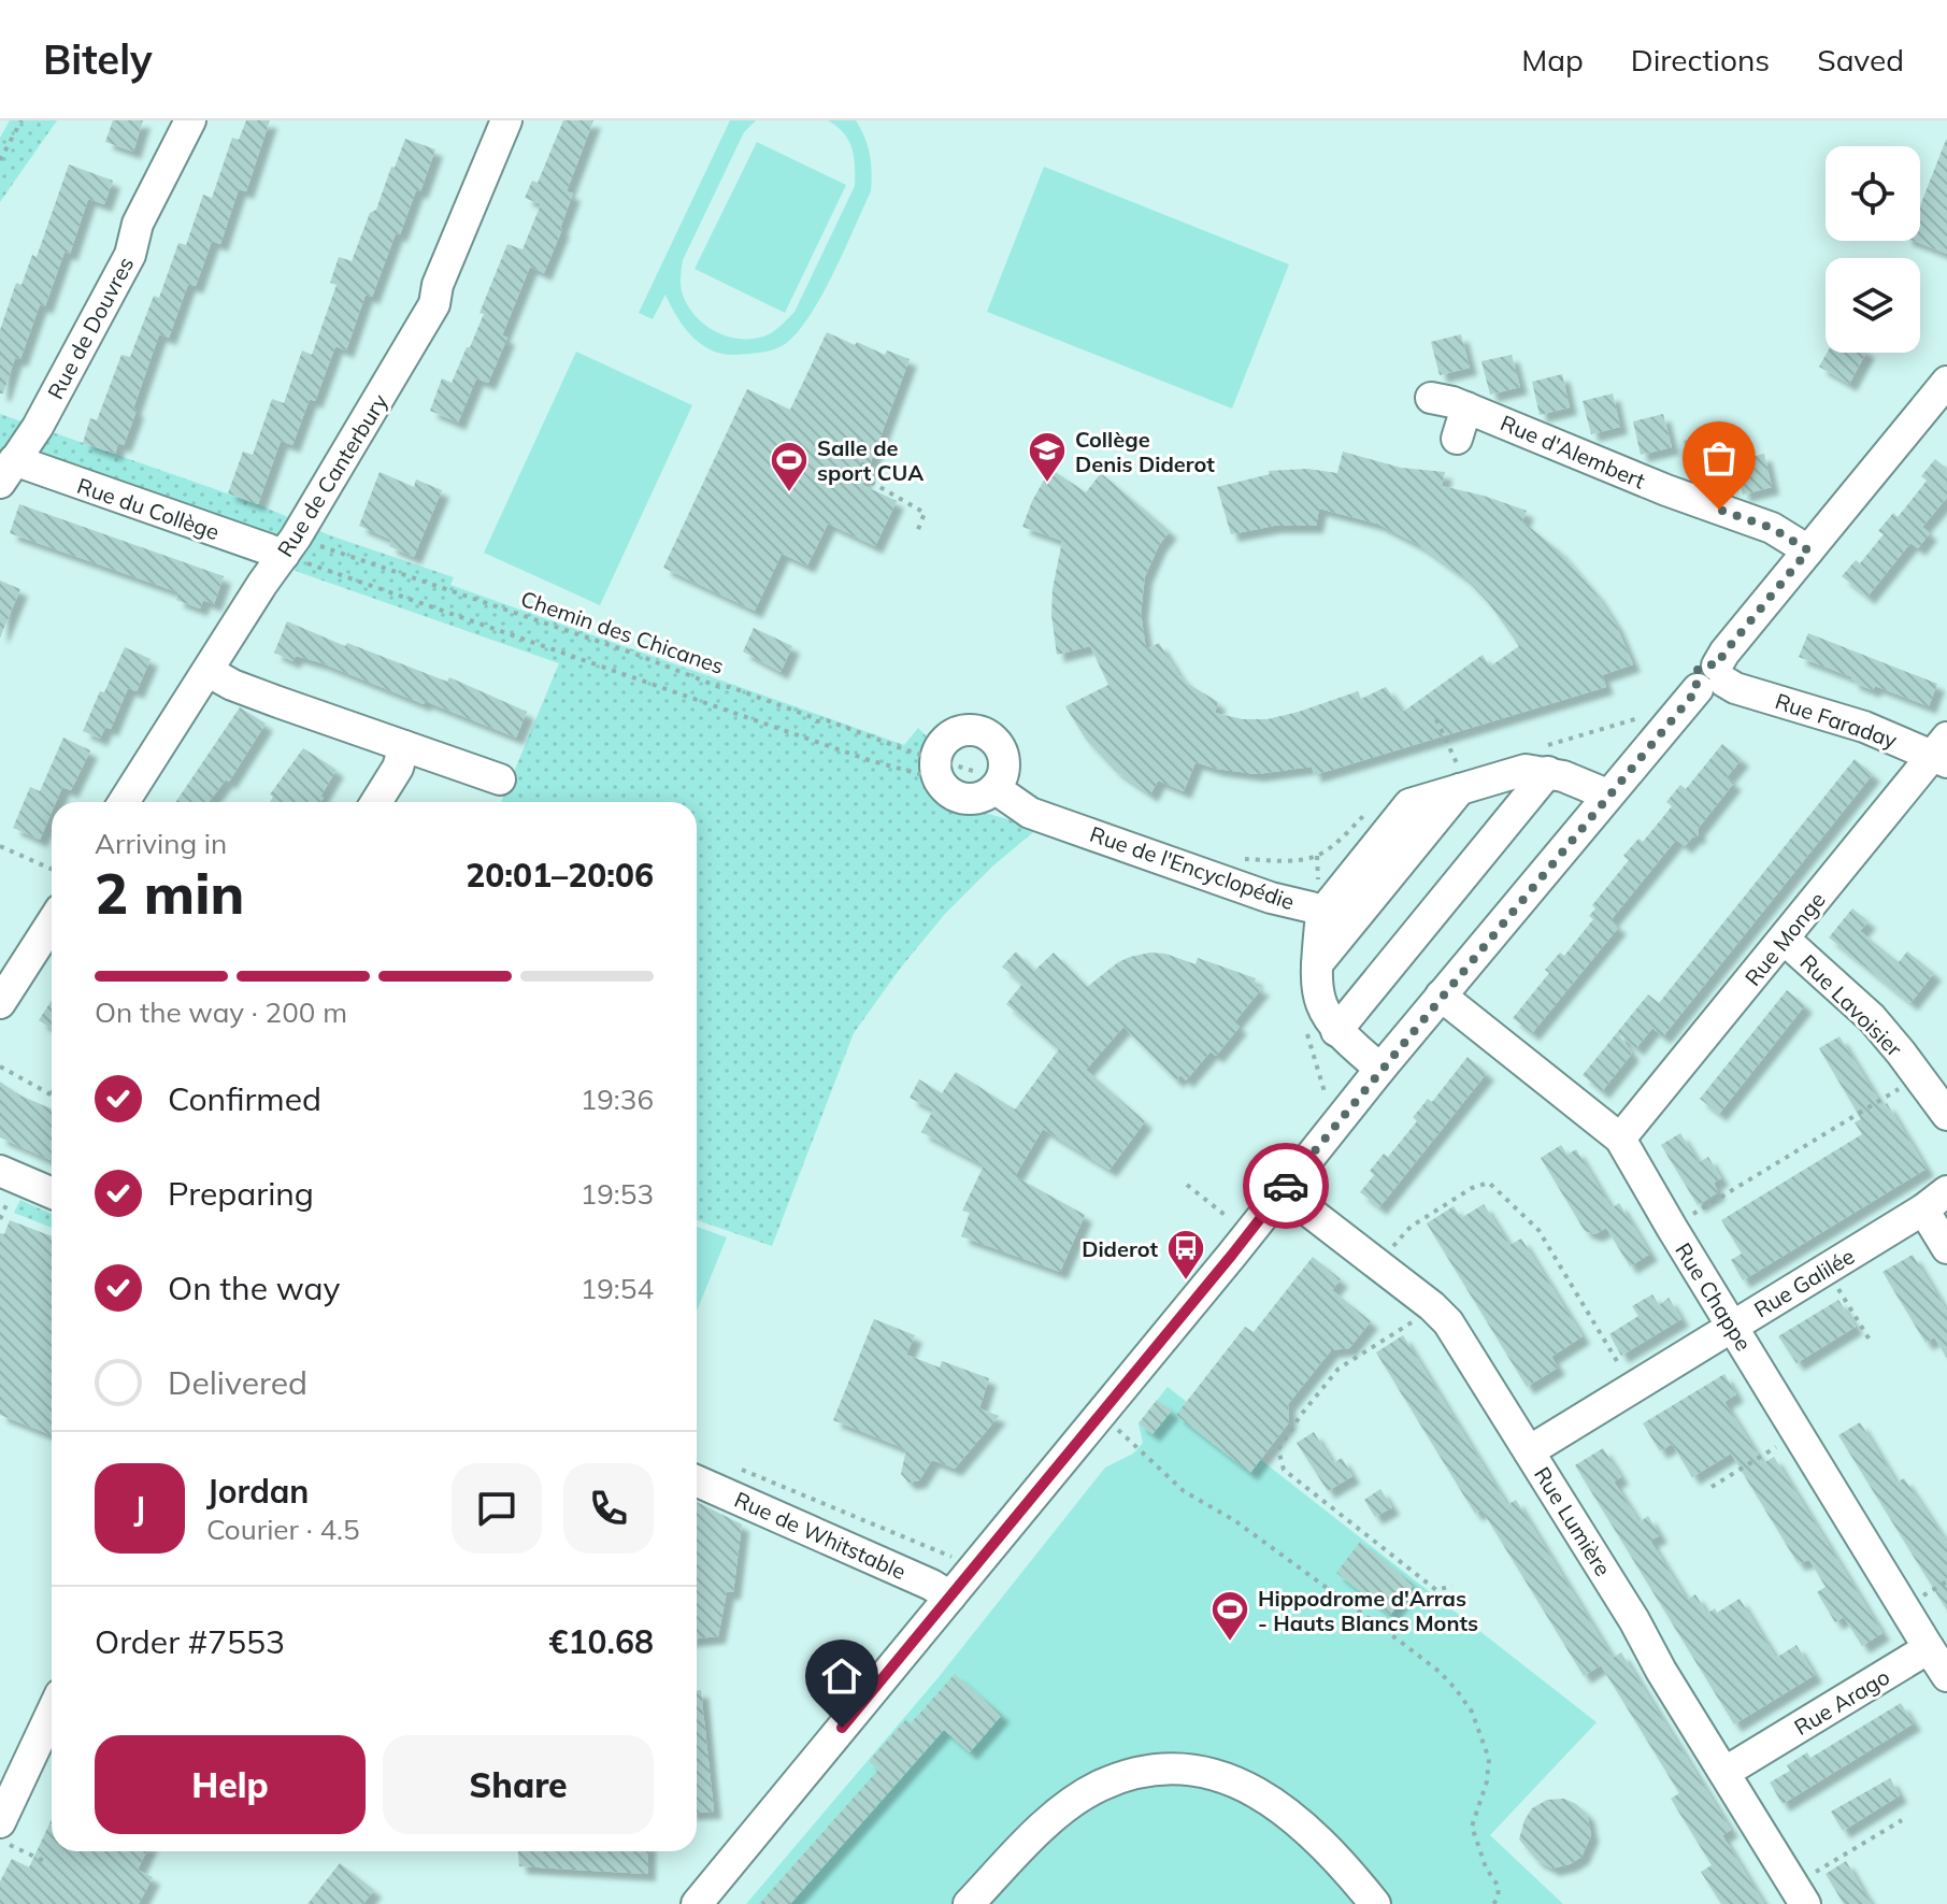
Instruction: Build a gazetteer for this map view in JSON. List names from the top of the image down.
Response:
{
  "streets": {
    "street": [
      "Rue de Douvres",
      "Rue d'Alembert",
      "Rue de Canterbury",
      "Rue du Collège",
      "Rue Faraday",
      "Rue de l'Encyclopédie",
      "Rue Monge",
      "Rue Lavoisier",
      "Rue Galilée",
      "Rue Chappe",
      "Rue Lumière",
      "Rue de Whitstable",
      "Rue Arago"
    ],
    "path": ["Chemin des Chicanes"]
  },
  "crossings": [
    ["Rue de Douvres", "Rue du Collège"],
    ["Rue de Canterbury", "Rue du Collège"],
    ["Rue de Canterbury", "Chemin des Chicanes"],
    ["Rue du Collège", "Chemin des Chicanes"],
    ["Rue Faraday", "Rue Monge"],
    ["Rue Monge", "Rue Lavoisier"],
    ["Rue Monge", "Rue Chappe"],
    ["Rue Galilée", "Rue Chappe"],
    ["Rue Galilée", "Rue Lumière"],
    ["Rue Chappe", "Rue Arago"],
    ["Rue Lumière", "Rue Arago"]
  ],
  "places": {
    "school or university": ["Collège Denis Diderot"],
    "sports": ["Salle de sport CUA", "Hippodrome d'Arras - Hauts Blancs Monts"],
    "bus stop": ["Diderot"]
  },
  "page": {
    "header": "Bitely",
    "nav": ["Map", "Directions", "Saved"],
    "heading": ["2 min", "Arriving in", "20:01–20:06"],
    "panel": [
      "Jordan",
      "Courier · 4.5",
      "Order #7553",
      "€10.68"
    ],
    "bar": "On the way · 200 m",
    "list": [
      ["Confirmed", "19:36"],
      ["Preparing", "19:53"],
      ["On the way", "19:54"],
      "Delivered"
    ],
    "round": "J",
    "buttons": ["Help", "Share"]
  }
}
